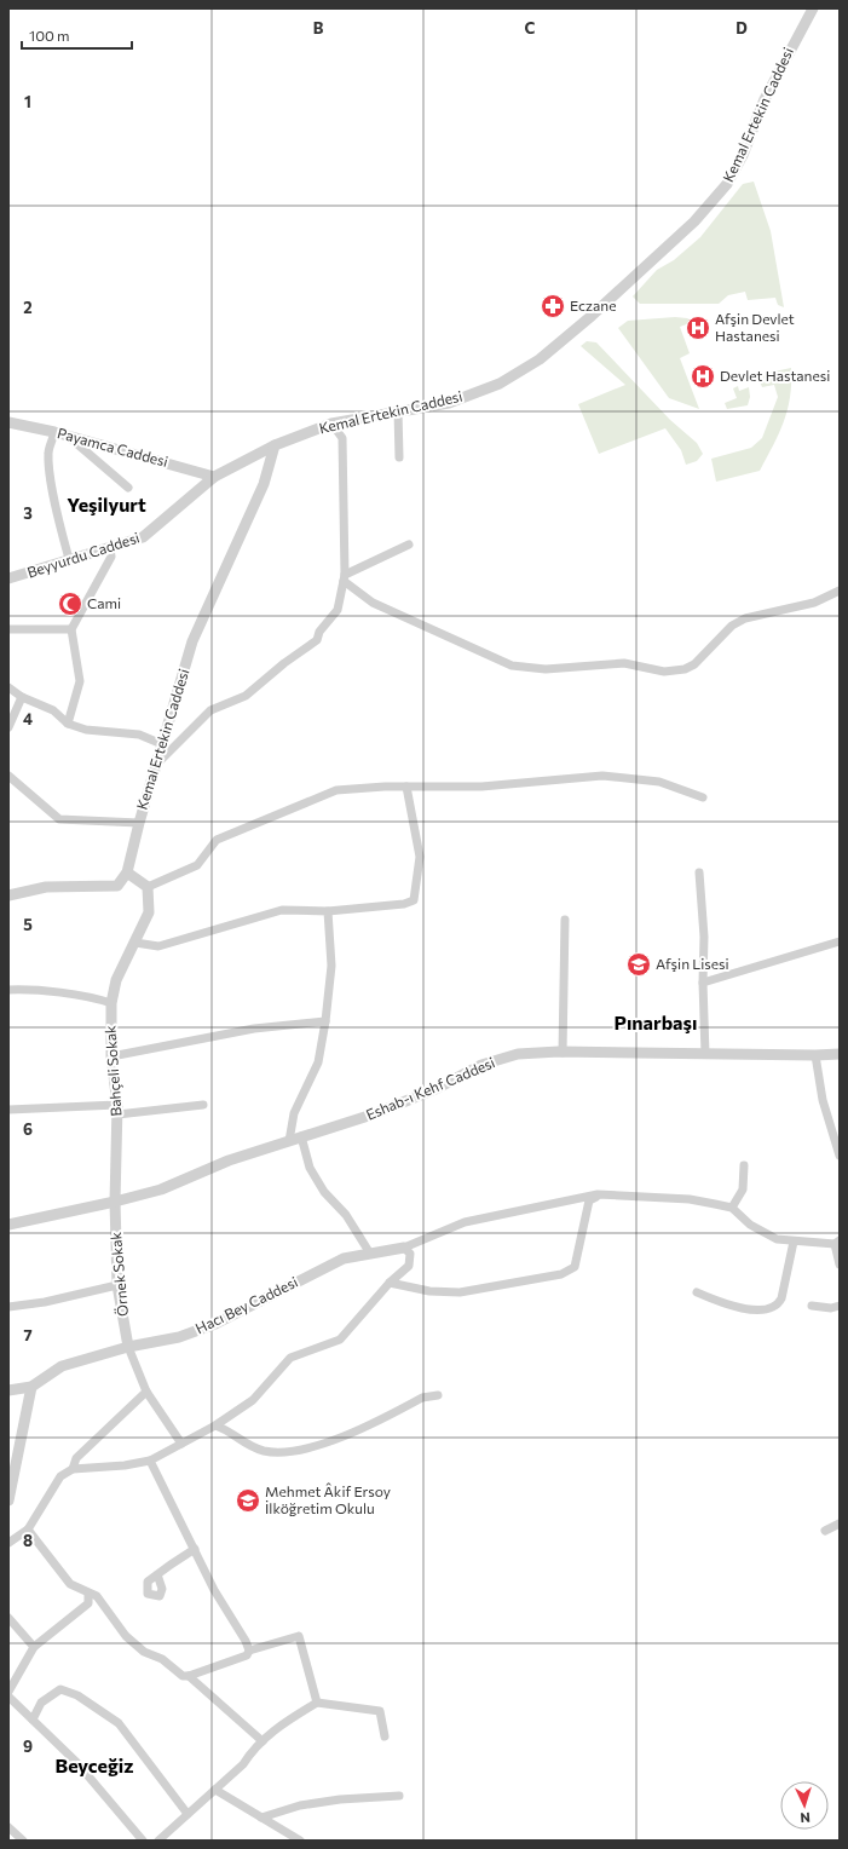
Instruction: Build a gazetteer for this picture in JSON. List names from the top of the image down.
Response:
{
  "streets": {
    "street": [
      "Kemal Ertekin Caddesi",
      "Payamca Caddesi",
      "Beyyurdu Caddesi",
      "Bahçeli Sokak",
      "Eshab-ı Kehf Caddesi",
      "Örnek Sokak",
      "Hacı Bey Caddesi"
    ]
  },
  "crossings": [
    ["Kemal Ertekin Caddesi", "Beyyurdu Caddesi"],
    ["Payamca Caddesi", "Beyyurdu Caddesi"],
    ["Bahçeli Sokak", "Eshab-ı Kehf Caddesi"],
    ["Bahçeli Sokak", "Örnek Sokak"],
    ["Eshab-ı Kehf Caddesi", "Örnek Sokak"],
    ["Örnek Sokak", "Hacı Bey Caddesi"]
  ],
  "districts": ["Yeşilyurt", "Pınarbaşı", "Beyceğiz"],
  "places": {
    "pharmacy": ["Eczane"],
    "hospital": ["Afşin Devlet Hastanesi", "Devlet Hastanesi"],
    "mosque": ["Cami"],
    "school or university": ["Afşin Lisesi", "Mehmet Âkif Ersoy İlköğretim Okulu"]
  },
  "scale_bar": "100 m",
  "north": "bottom",
  "grid": {
    "columns": ["B", "C", "D"],
    "rows": [
      "1",
      "2",
      "3",
      "4",
      "5",
      "6",
      "7",
      "8",
      "9"
    ]
  }
}
